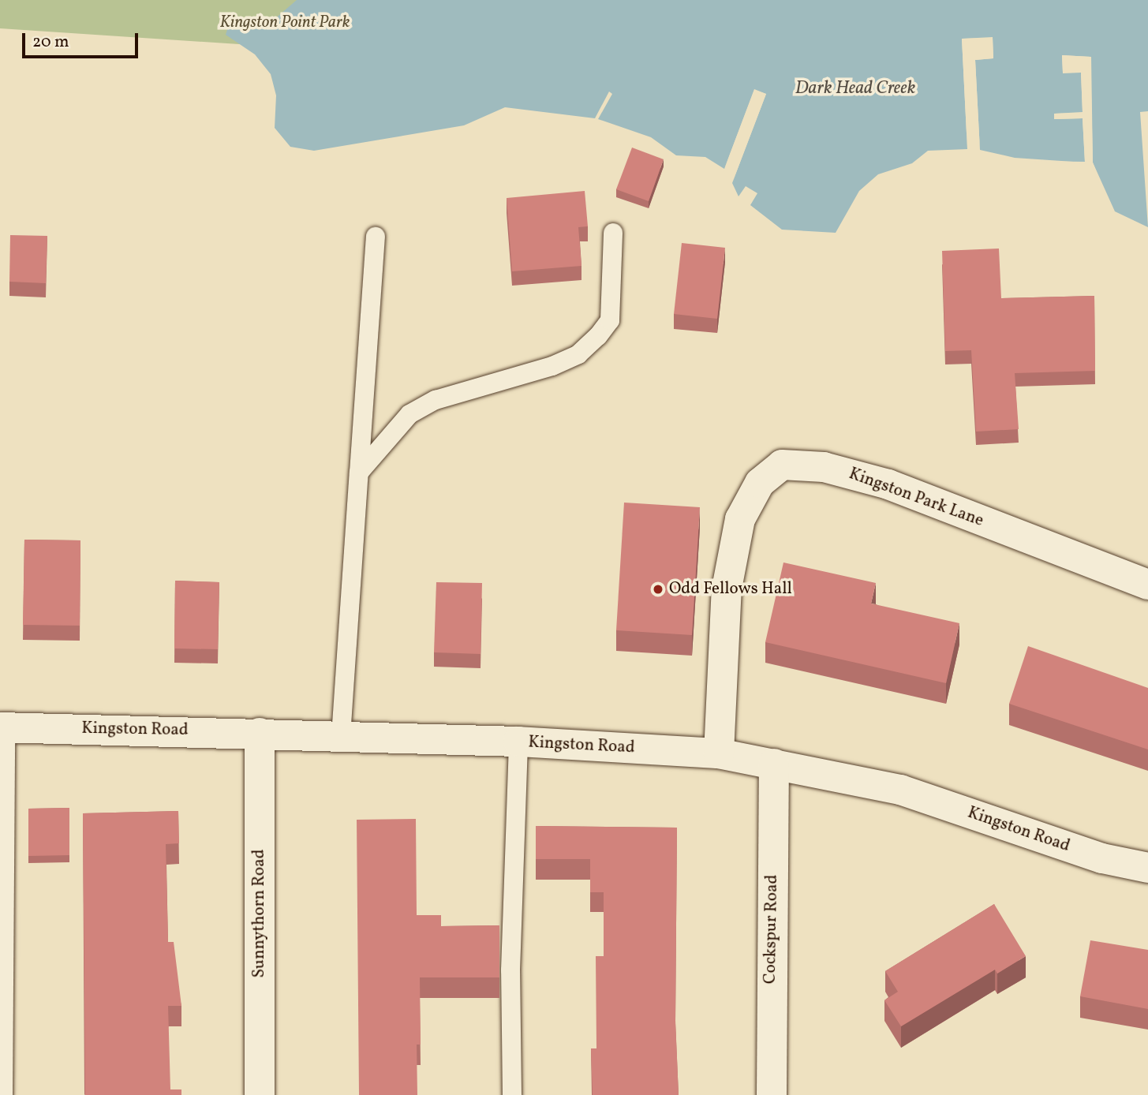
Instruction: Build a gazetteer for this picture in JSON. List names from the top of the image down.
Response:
{
  "streets": {
    "street": [
      "Kingston Park Lane",
      "Kingston Road",
      "Sunnythorn Road",
      "Cockspur Road"
    ]
  },
  "crossings": [
    ["Kingston Park Lane", "Kingston Road"],
    ["Kingston Road", "Sunnythorn Road"],
    ["Kingston Road", "Cockspur Road"]
  ],
  "water": ["Dark Head Creek"],
  "parks": ["Kingston Point Park"],
  "places": ["Odd Fellows Hall"],
  "scale_bar": "20 m"
}
